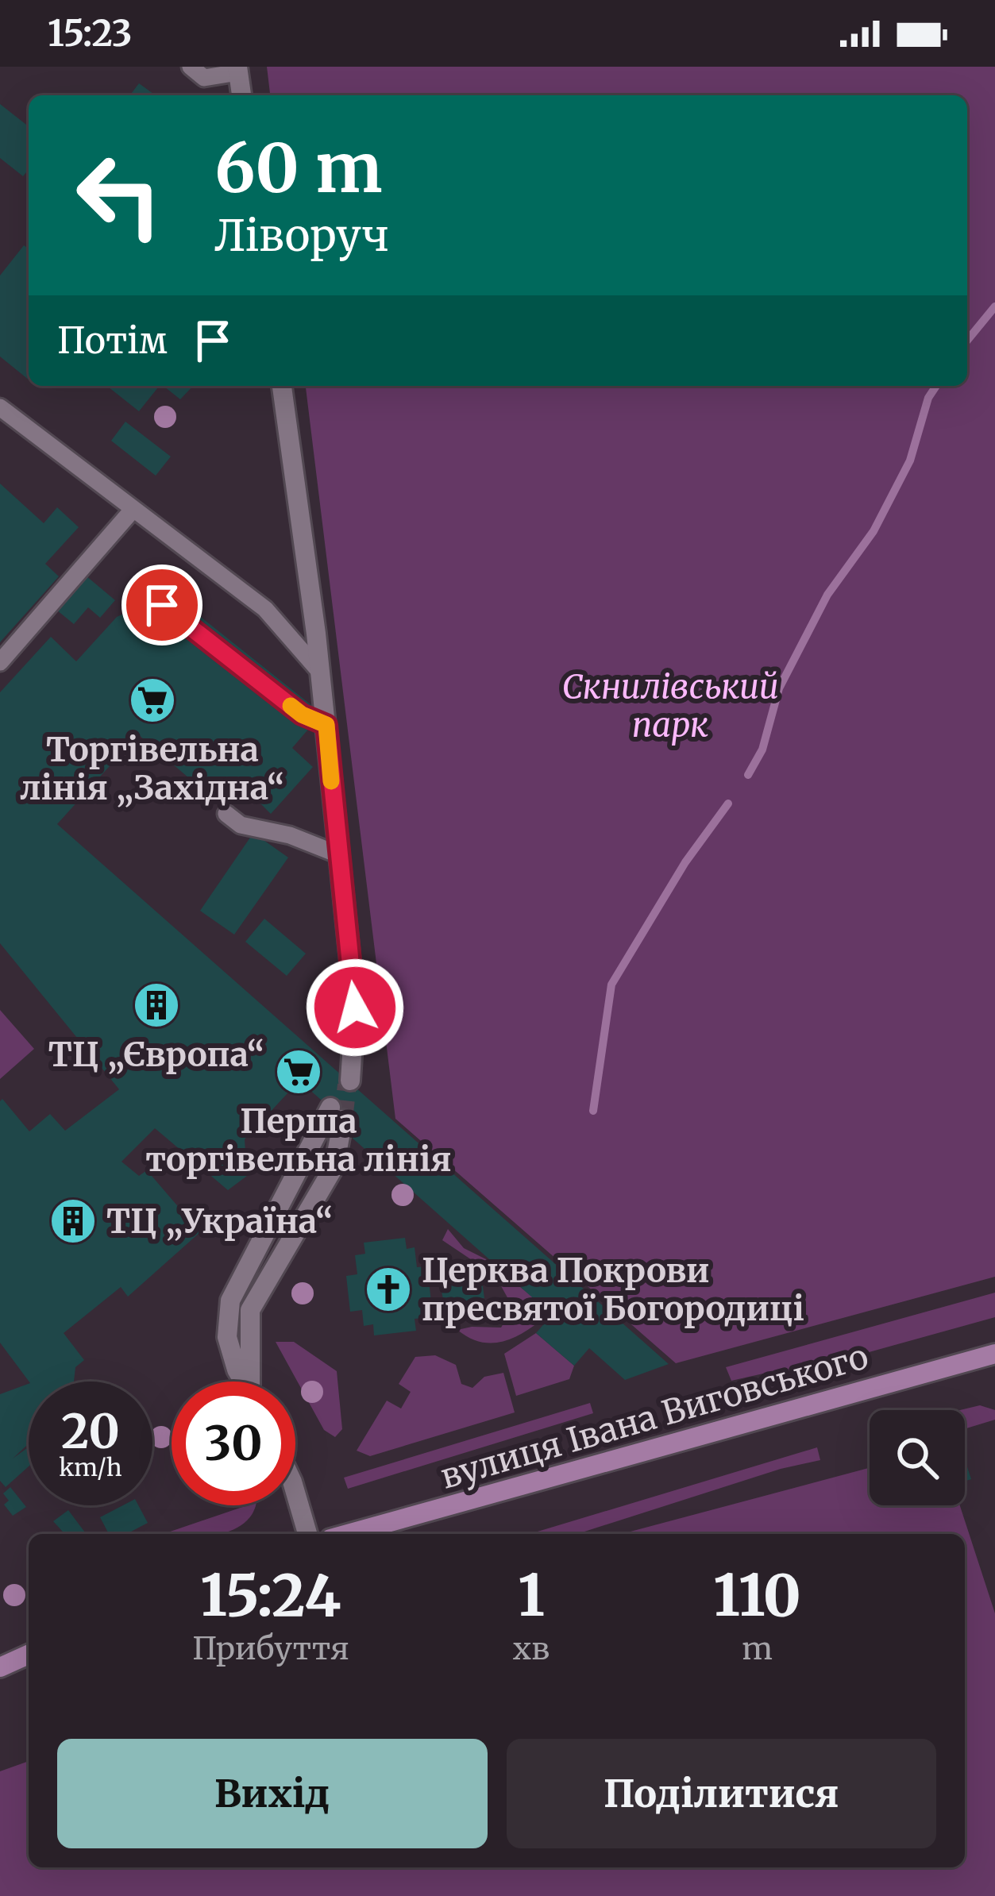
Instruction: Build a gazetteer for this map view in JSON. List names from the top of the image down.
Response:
{
  "streets": {
    "main road": ["вулиця Івана Виговського"]
  },
  "parks": ["Скнилівський парк"],
  "places": {
    "supermarket": ["Торгівельна лінія „Західна“", "Перша торгівельна лінія"],
    "building": ["ТЦ „Європа“", "ТЦ „Україна“"],
    "church": ["Церква Покрови пресвятої Богородиці"]
  },
  "page": {
    "status": "15:23",
    "turn": ["60 m", "Ліворуч"],
    "then": "Потім",
    "speed": "20 km/h",
    "limit": "30",
    "eta": [
      "15:24",
      "Прибуття",
      "1",
      "хв",
      "110",
      "m"
    ],
    "buttons": ["Вихід", "Поділитися"]
  }
}
